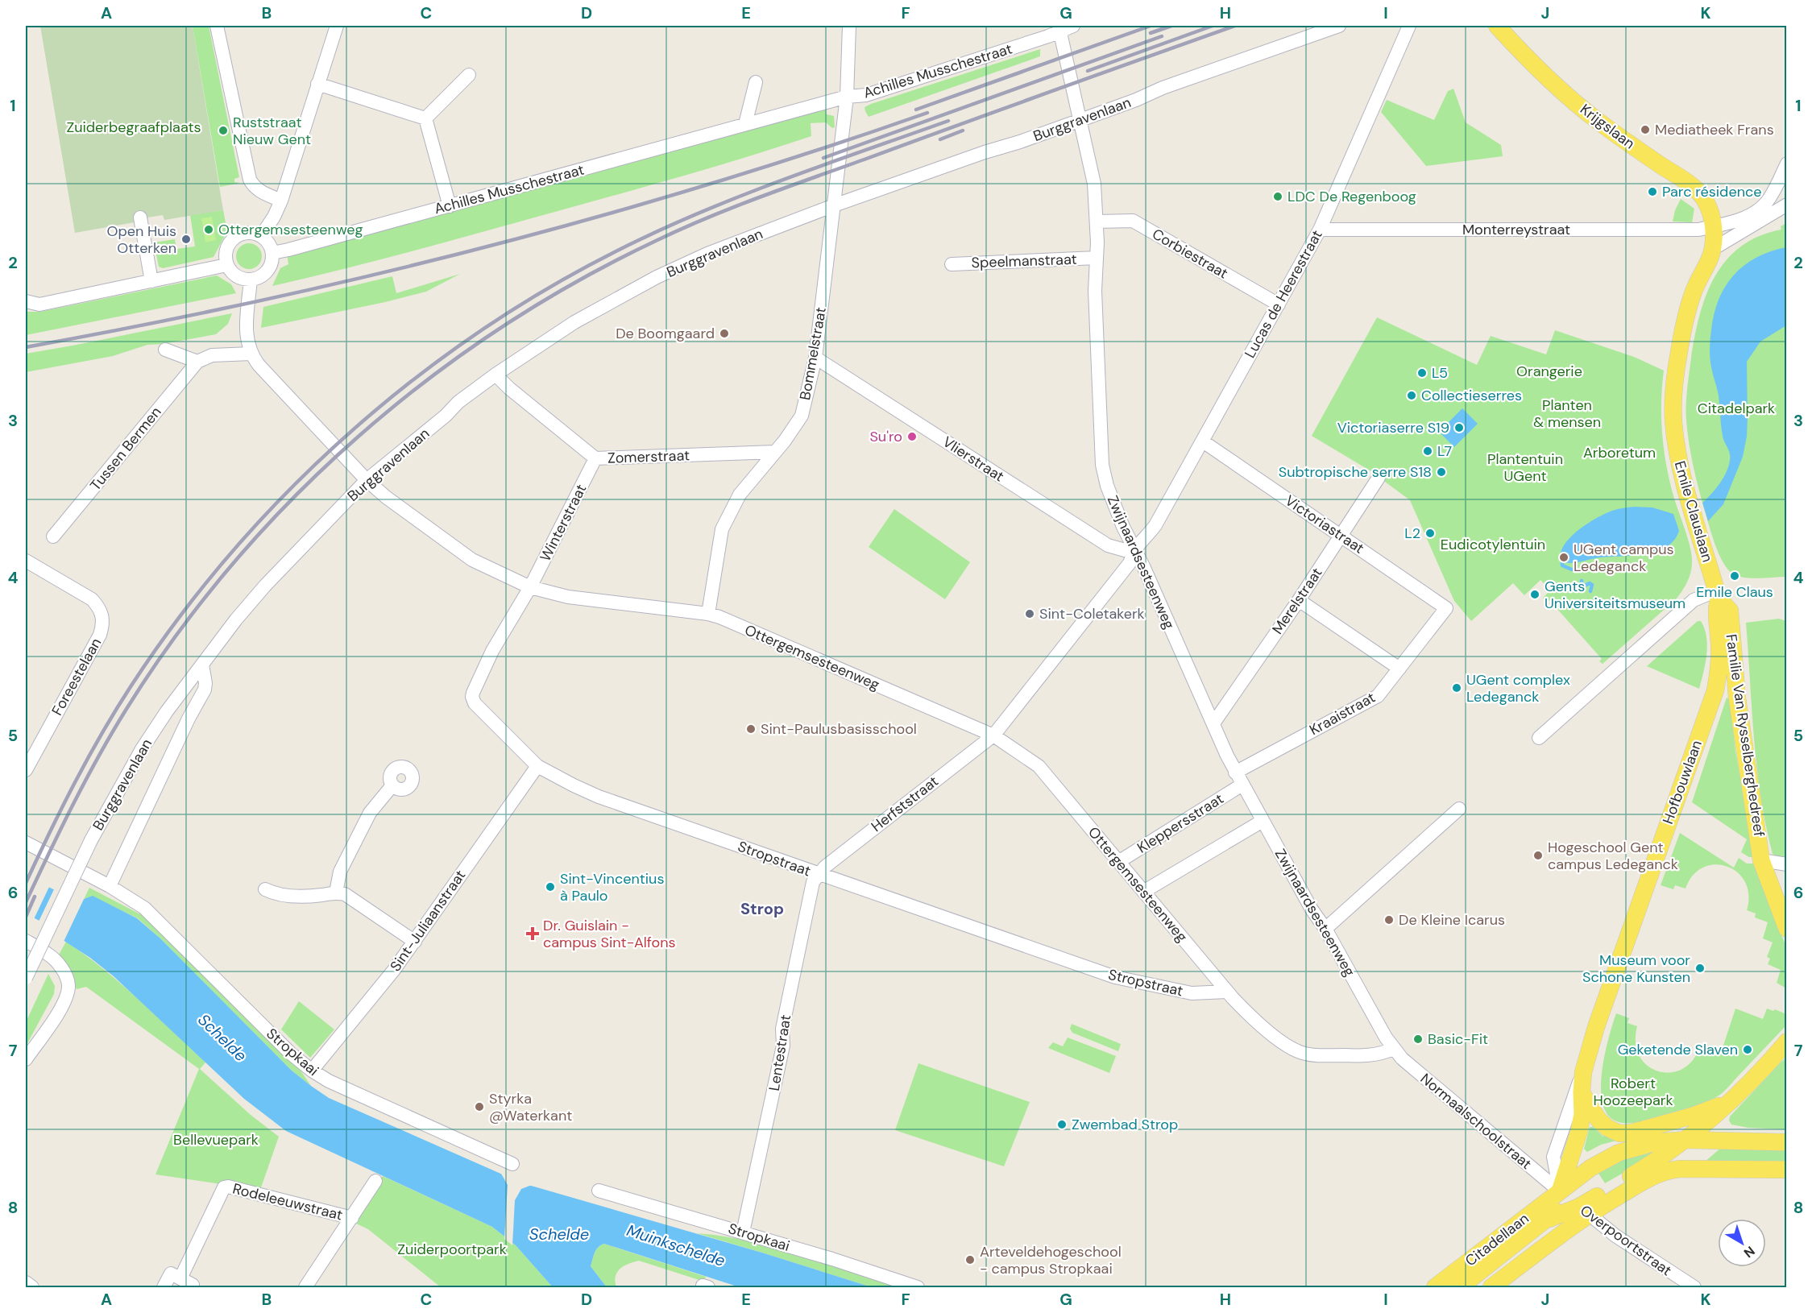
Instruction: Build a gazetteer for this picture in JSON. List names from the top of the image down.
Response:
{
  "streets": {
    "main road": [
      "Krijgslaan",
      "Emile Clauslaan",
      "Familie Van Rysselberghedreef",
      "Hofbouwlaan",
      "Citadellaan"
    ],
    "street": [
      "Achilles Musschestraat",
      "Burggravenlaan",
      "Monterreystraat",
      "Corbiestraat",
      "Speelmanstraat",
      "Lucas de Heerestraat",
      "Bommelstraat",
      "Tussen Bermen",
      "Zomerstraat",
      "Vlierstraat",
      "Winterstraat",
      "Victoriastraat",
      "Zwijnaardsesteenweg",
      "Merelstraat",
      "Ottergemsesteenweg",
      "Foreestelaan",
      "Kraaistraat",
      "Herfststraat",
      "Kleppersstraat",
      "Stropstraat",
      "Sint-Juliaanstraat",
      "Stropkaai",
      "Lentestraat",
      "Normaalschoolstraat",
      "Rodeleeuwstraat",
      "Overpoortstraat"
    ]
  },
  "crossings": [
    ["Achilles Musschestraat", "Bommelstraat"],
    ["Achilles Musschestraat", "Zwijnaardsesteenweg"],
    ["Achilles Musschestraat", "Ottergemsesteenweg"],
    ["Burggravenlaan", "Bommelstraat"],
    ["Burggravenlaan", "Zomerstraat"],
    ["Burggravenlaan", "Zwijnaardsesteenweg"],
    ["Burggravenlaan", "Ottergemsesteenweg"],
    ["Burggravenlaan", "Stropkaai"],
    ["Krijgslaan", "Monterreystraat"],
    ["Krijgslaan", "Emile Clauslaan"],
    ["Monterreystraat", "Lucas de Heerestraat"],
    ["Monterreystraat", "Emile Clauslaan"],
    ["Corbiestraat", "Lucas de Heerestraat"],
    ["Corbiestraat", "Zwijnaardsesteenweg"],
    ["Speelmanstraat", "Zwijnaardsesteenweg"],
    ["Lucas de Heerestraat", "Vlierstraat"],
    ["Lucas de Heerestraat", "Victoriastraat"],
    ["Lucas de Heerestraat", "Zwijnaardsesteenweg"],
    ["Lucas de Heerestraat", "Herfststraat"],
    ["Bommelstraat", "Zomerstraat"],
    ["Bommelstraat", "Vlierstraat"],
    ["Bommelstraat", "Ottergemsesteenweg"],
    ["Zomerstraat", "Winterstraat"],
    ["Vlierstraat", "Zwijnaardsesteenweg"],
    ["Vlierstraat", "Herfststraat"],
    ["Emile Clauslaan", "Familie Van Rysselberghedreef"],
    ["Emile Clauslaan", "Hofbouwlaan"],
    ["Winterstraat", "Ottergemsesteenweg"],
    ["Winterstraat", "Stropstraat"],
    ["Victoriastraat", "Merelstraat"],
    ["Victoriastraat", "Kraaistraat"],
    ["Zwijnaardsesteenweg", "Merelstraat"],
    ["Zwijnaardsesteenweg", "Ottergemsesteenweg"],
    ["Zwijnaardsesteenweg", "Kraaistraat"],
    ["Zwijnaardsesteenweg", "Herfststraat"],
    ["Zwijnaardsesteenweg", "Kleppersstraat"],
    ["Zwijnaardsesteenweg", "Normaalschoolstraat"],
    ["Ottergemsesteenweg", "Herfststraat"],
    ["Ottergemsesteenweg", "Kleppersstraat"],
    ["Ottergemsesteenweg", "Stropstraat"],
    ["Ottergemsesteenweg", "Normaalschoolstraat"],
    ["Familie Van Rysselberghedreef", "Hofbouwlaan"],
    ["Hofbouwlaan", "Normaalschoolstraat"],
    ["Hofbouwlaan", "Citadellaan"],
    ["Hofbouwlaan", "Overpoortstraat"],
    ["Herfststraat", "Stropstraat"],
    ["Herfststraat", "Lentestraat"],
    ["Stropstraat", "Sint-Juliaanstraat"],
    ["Stropstraat", "Lentestraat"],
    ["Sint-Juliaanstraat", "Stropkaai"],
    ["Stropkaai", "Lentestraat"],
    ["Normaalschoolstraat", "Citadellaan"],
    ["Normaalschoolstraat", "Overpoortstraat"],
    ["Citadellaan", "Overpoortstraat"]
  ],
  "districts": ["Strop"],
  "water": ["Schelde", "Muinkschelde"],
  "parks": [
    "Zuiderbegraafplaats",
    "Orangerie",
    "Planten & mensen",
    "Citadelpark",
    "Arboretum",
    "Plantentuin UGent",
    "Eudicotylentuin",
    "Robert Hoozeepark",
    "Bellevuepark",
    "Zuiderpoortpark"
  ],
  "places": {
    "other": [
      "Mediatheek Frans",
      "Ruststraat Nieuw Gent",
      "Parc résidence",
      "LDC De Regenboog",
      "Ottergemsesteenweg",
      "Open Huis Otterken",
      "De Boomgaard",
      "L5",
      "Collectieserres",
      "Victoriaserre S19",
      "Su'ro",
      "L7",
      "Subtropische serre S18",
      "L2",
      "UGent campus Ledeganck",
      "Emile Claus",
      "Gents Universiteitsmuseum",
      "Sint-Coletakerk",
      "UGent complex Ledeganck",
      "Sint-Paulusbasisschool",
      "Hogeschool Gent campus Ledeganck",
      "Sint-Vincentius à Paulo",
      "De Kleine Icarus",
      "Museum voor Schone Kunsten",
      "Basic-Fit",
      "Geketende Slaven",
      "Styrka @Waterkant",
      "Zwembad Strop",
      "Arteveldehogeschool - campus Stropkaai"
    ],
    "health": ["Dr. Guislain - campus Sint-Alfons"]
  },
  "north": "bottom right",
  "grid": {
    "columns": [
      "A",
      "B",
      "C",
      "D",
      "E",
      "F",
      "G",
      "H",
      "I",
      "J",
      "K"
    ],
    "rows": [
      "1",
      "2",
      "3",
      "4",
      "5",
      "6",
      "7",
      "8"
    ]
  }
}
